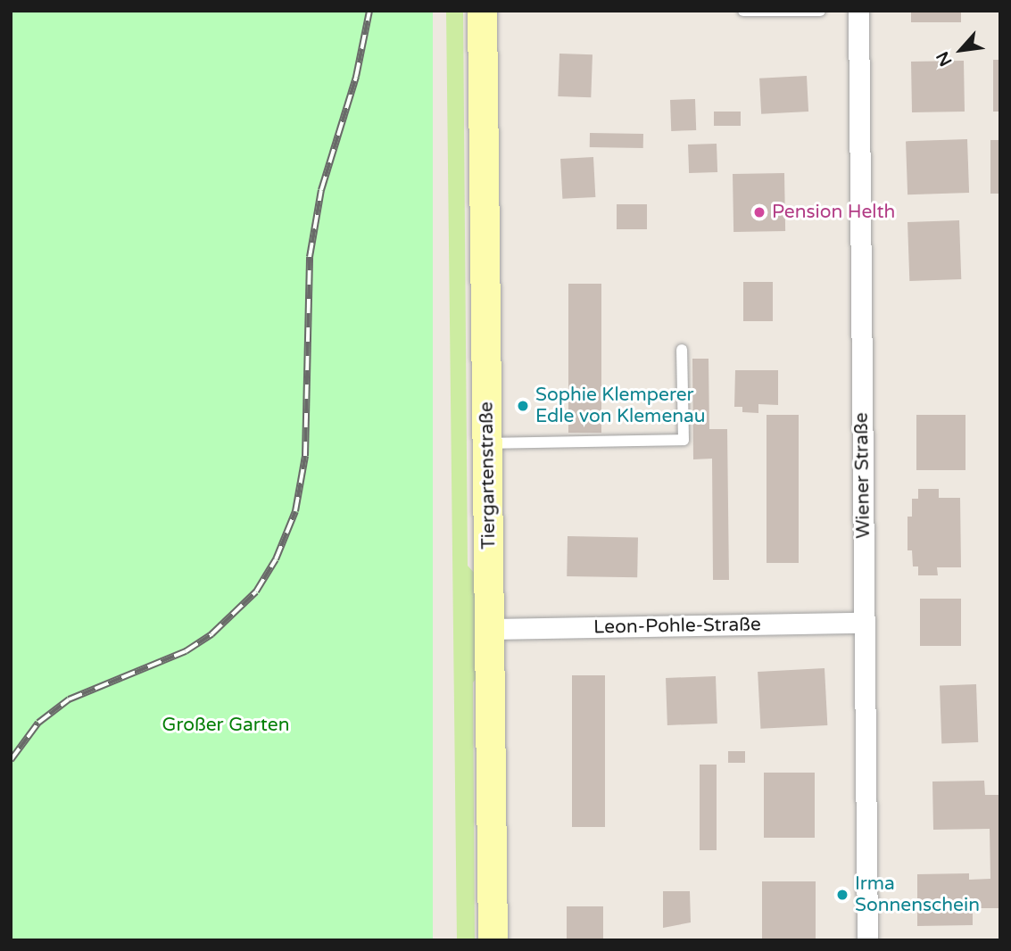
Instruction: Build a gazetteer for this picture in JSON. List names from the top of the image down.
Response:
{
  "streets": {
    "main road": ["Tiergartenstraße"],
    "street": ["Wiener Straße", "Leon-Pohle-Straße"]
  },
  "crossings": [
    ["Tiergartenstraße", "Leon-Pohle-Straße"],
    ["Wiener Straße", "Leon-Pohle-Straße"]
  ],
  "parks": ["Großer Garten"],
  "places": ["Pension Helth", "Sophie Klemperer Edle von Klemenau", "Irma Sonnenschein"],
  "north": "bottom left"
}
